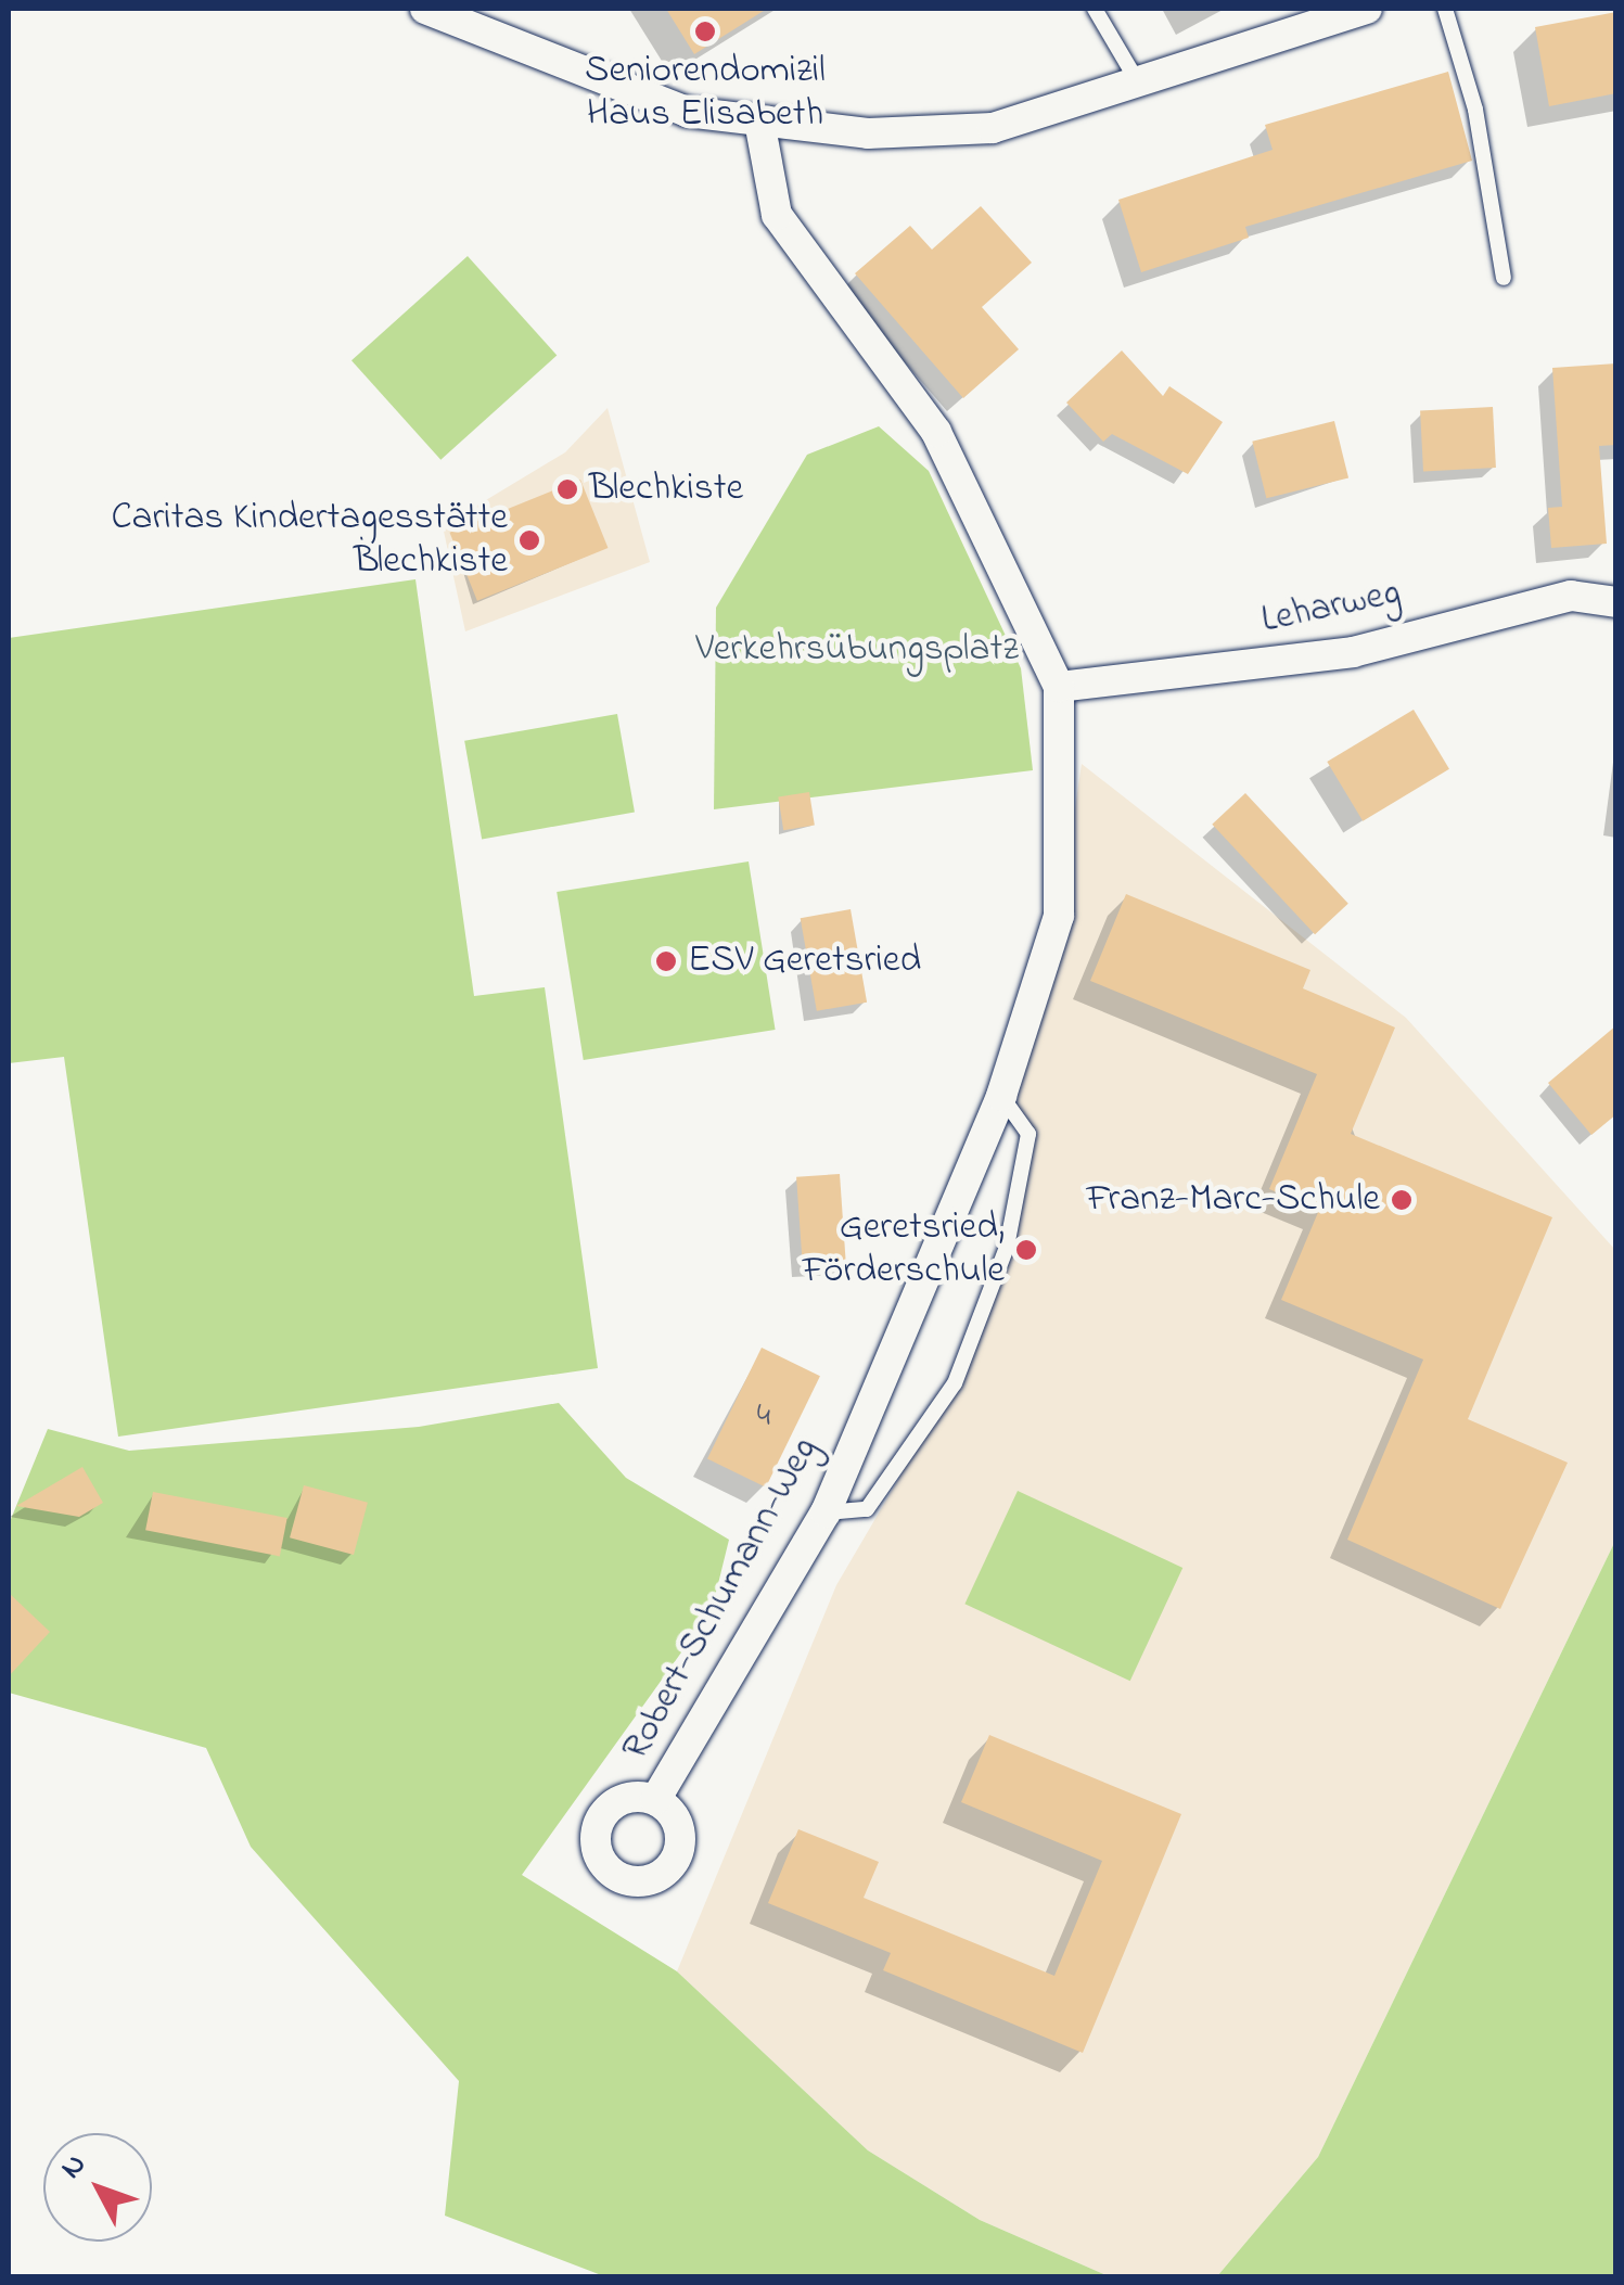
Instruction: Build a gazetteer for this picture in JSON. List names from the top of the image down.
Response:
{
  "streets": {
    "street": ["Leharweg", "Robert-Schumann-Weg"]
  },
  "crossings": [
    ["Leharweg", "Robert-Schumann-Weg"]
  ],
  "parks": ["Verkehrsübungsplatz"],
  "places": [
    "Seniorendomizil Haus Elisabeth",
    "Blechkiste",
    "Caritas Kindertagesstätte Blechkiste",
    "ESV Geretsried",
    "Franz-Marc-Schule",
    "Geretsried, Förderschule"
  ],
  "house_numbers": ["4"],
  "north": "top left"
}
